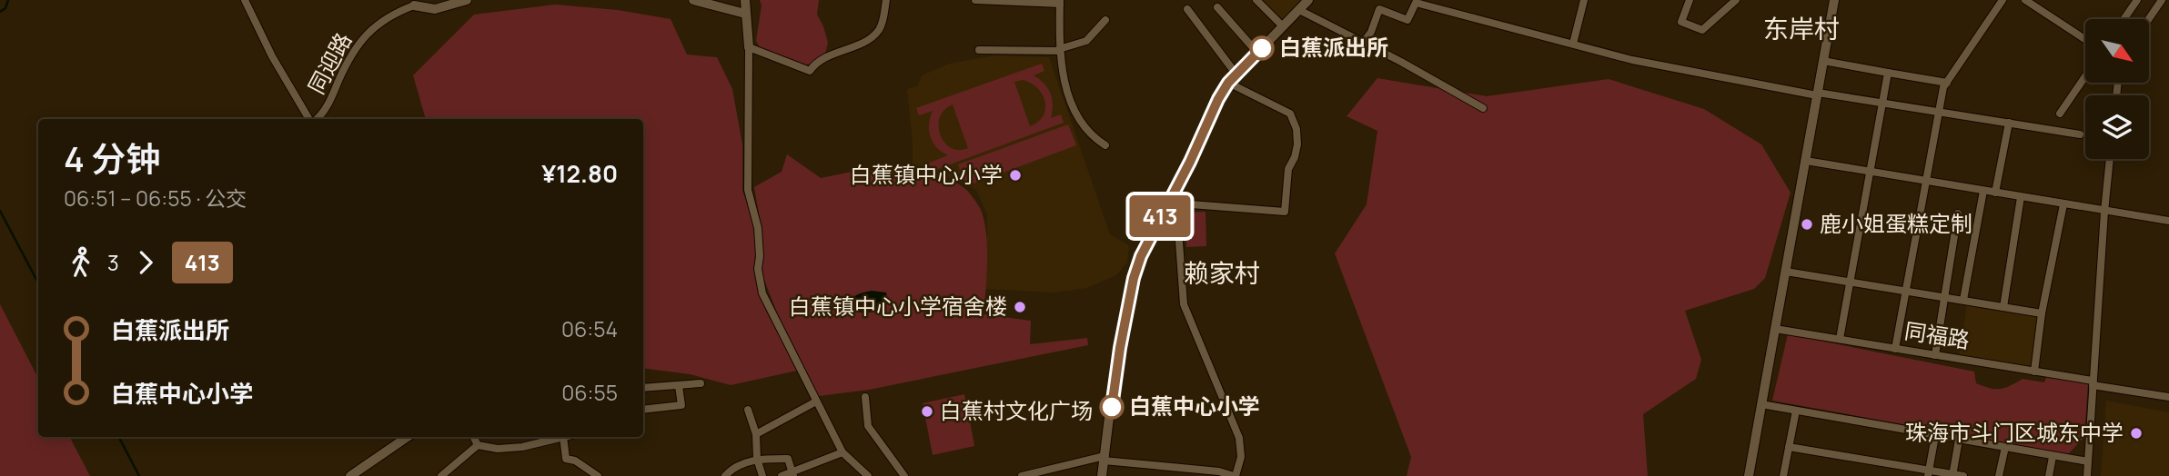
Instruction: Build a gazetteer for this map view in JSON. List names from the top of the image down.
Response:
{
  "streets": {
    "street": ["同迎路", "同福路"]
  },
  "districts": ["东岸村", "赖家村"],
  "places": [
    "白蕉派出所",
    "白蕉镇中心小学",
    "鹿小姐蛋糕定制",
    "白蕉镇中心小学宿舍楼",
    "白蕉中心小学",
    "白蕉村文化广场",
    "珠海市斗门区城东中学"
  ],
  "lines": ["bus line 413"],
  "north": "bottom right",
  "page": {
    "on_map": "413",
    "heading": ["4 分钟", "06:51 – 06:55 · 公交", "¥12.80"],
    "legs": ["3", "413"],
    "list": [
      {
        "name": "白蕉派出所",
        "value": "06:54"
      },
      {
        "name": "白蕉中心小学",
        "value": "06:55"
      }
    ]
  }
}
